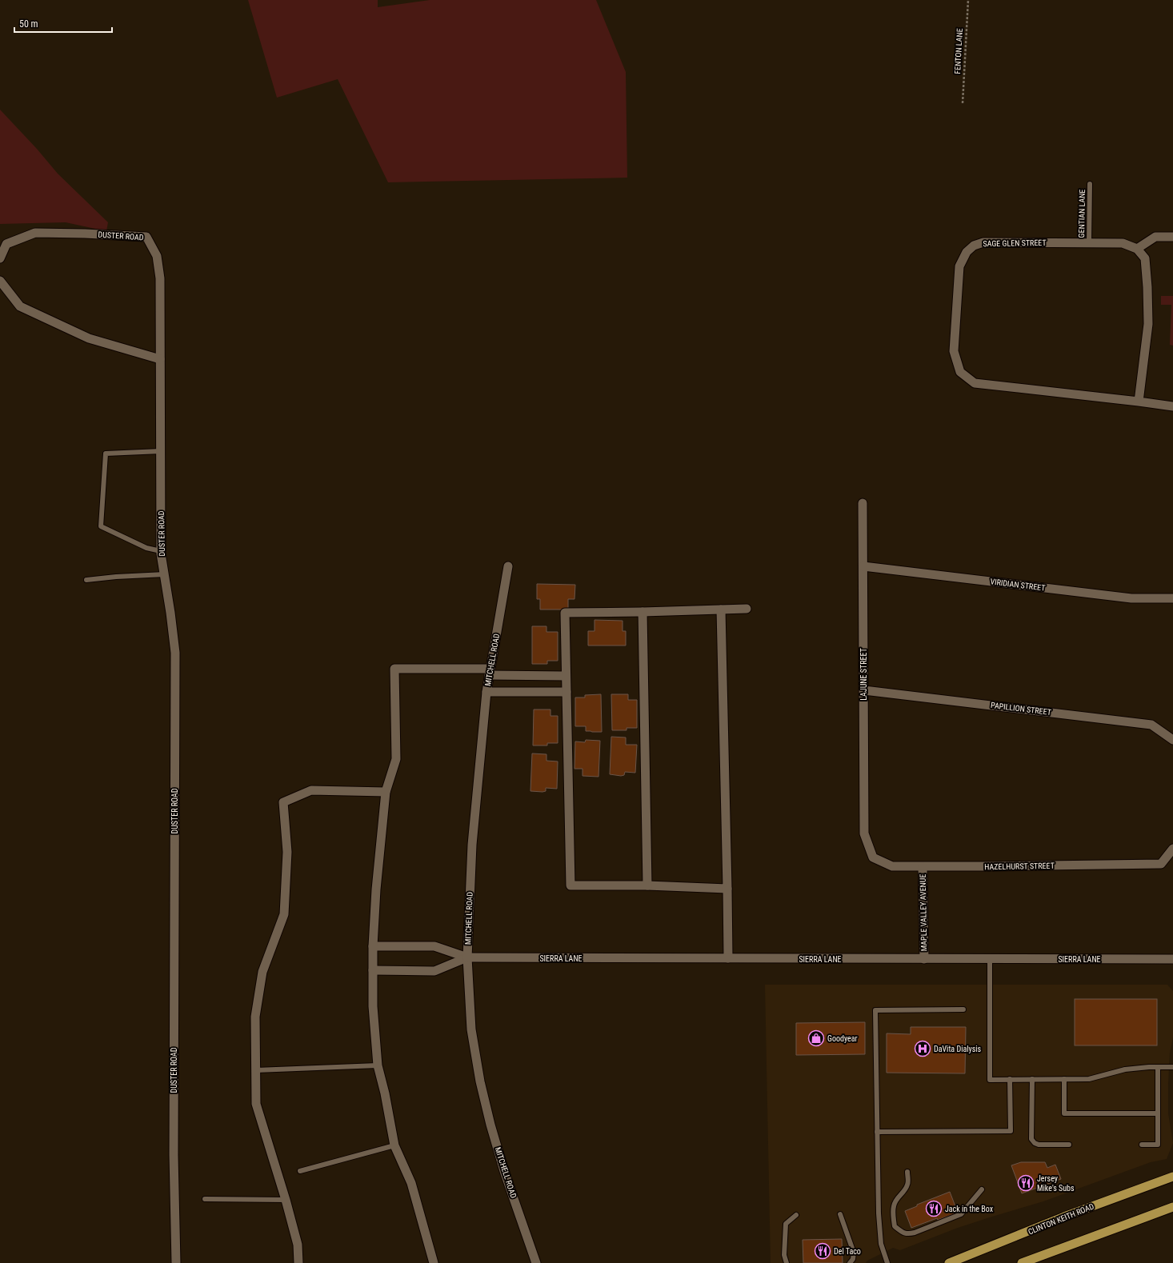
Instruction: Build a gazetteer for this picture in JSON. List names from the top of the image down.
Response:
{
  "streets": {
    "main road": ["CLINTON KEITH ROAD"],
    "street": [
      "DUSTER ROAD",
      "SAGE GLEN STREET",
      "VIRIDIAN STREET",
      "MITCHELL ROAD",
      "LAJUNE STREET",
      "PAPILLION STREET",
      "HAZELHURST STREET",
      "MAPLE VALLEY AVENUE",
      "SIERRA LANE"
    ],
    "lane": ["GENTIAN LANE"],
    "path": ["FENTON LANE"]
  },
  "crossings": [
    ["GENTIAN LANE", "SAGE GLEN STREET"],
    ["VIRIDIAN STREET", "LAJUNE STREET"],
    ["MITCHELL ROAD", "SIERRA LANE"],
    ["LAJUNE STREET", "PAPILLION STREET"],
    ["LAJUNE STREET", "HAZELHURST STREET"],
    ["HAZELHURST STREET", "MAPLE VALLEY AVENUE"],
    ["MAPLE VALLEY AVENUE", "SIERRA LANE"]
  ],
  "places": {
    "shop": ["Goodyear"],
    "hospital": ["DaVita Dialysis"],
    "restaurant": ["Jersey Mike's Subs", "Jack in the Box", "Del Taco"]
  },
  "scale_bar": "50 m"
}
